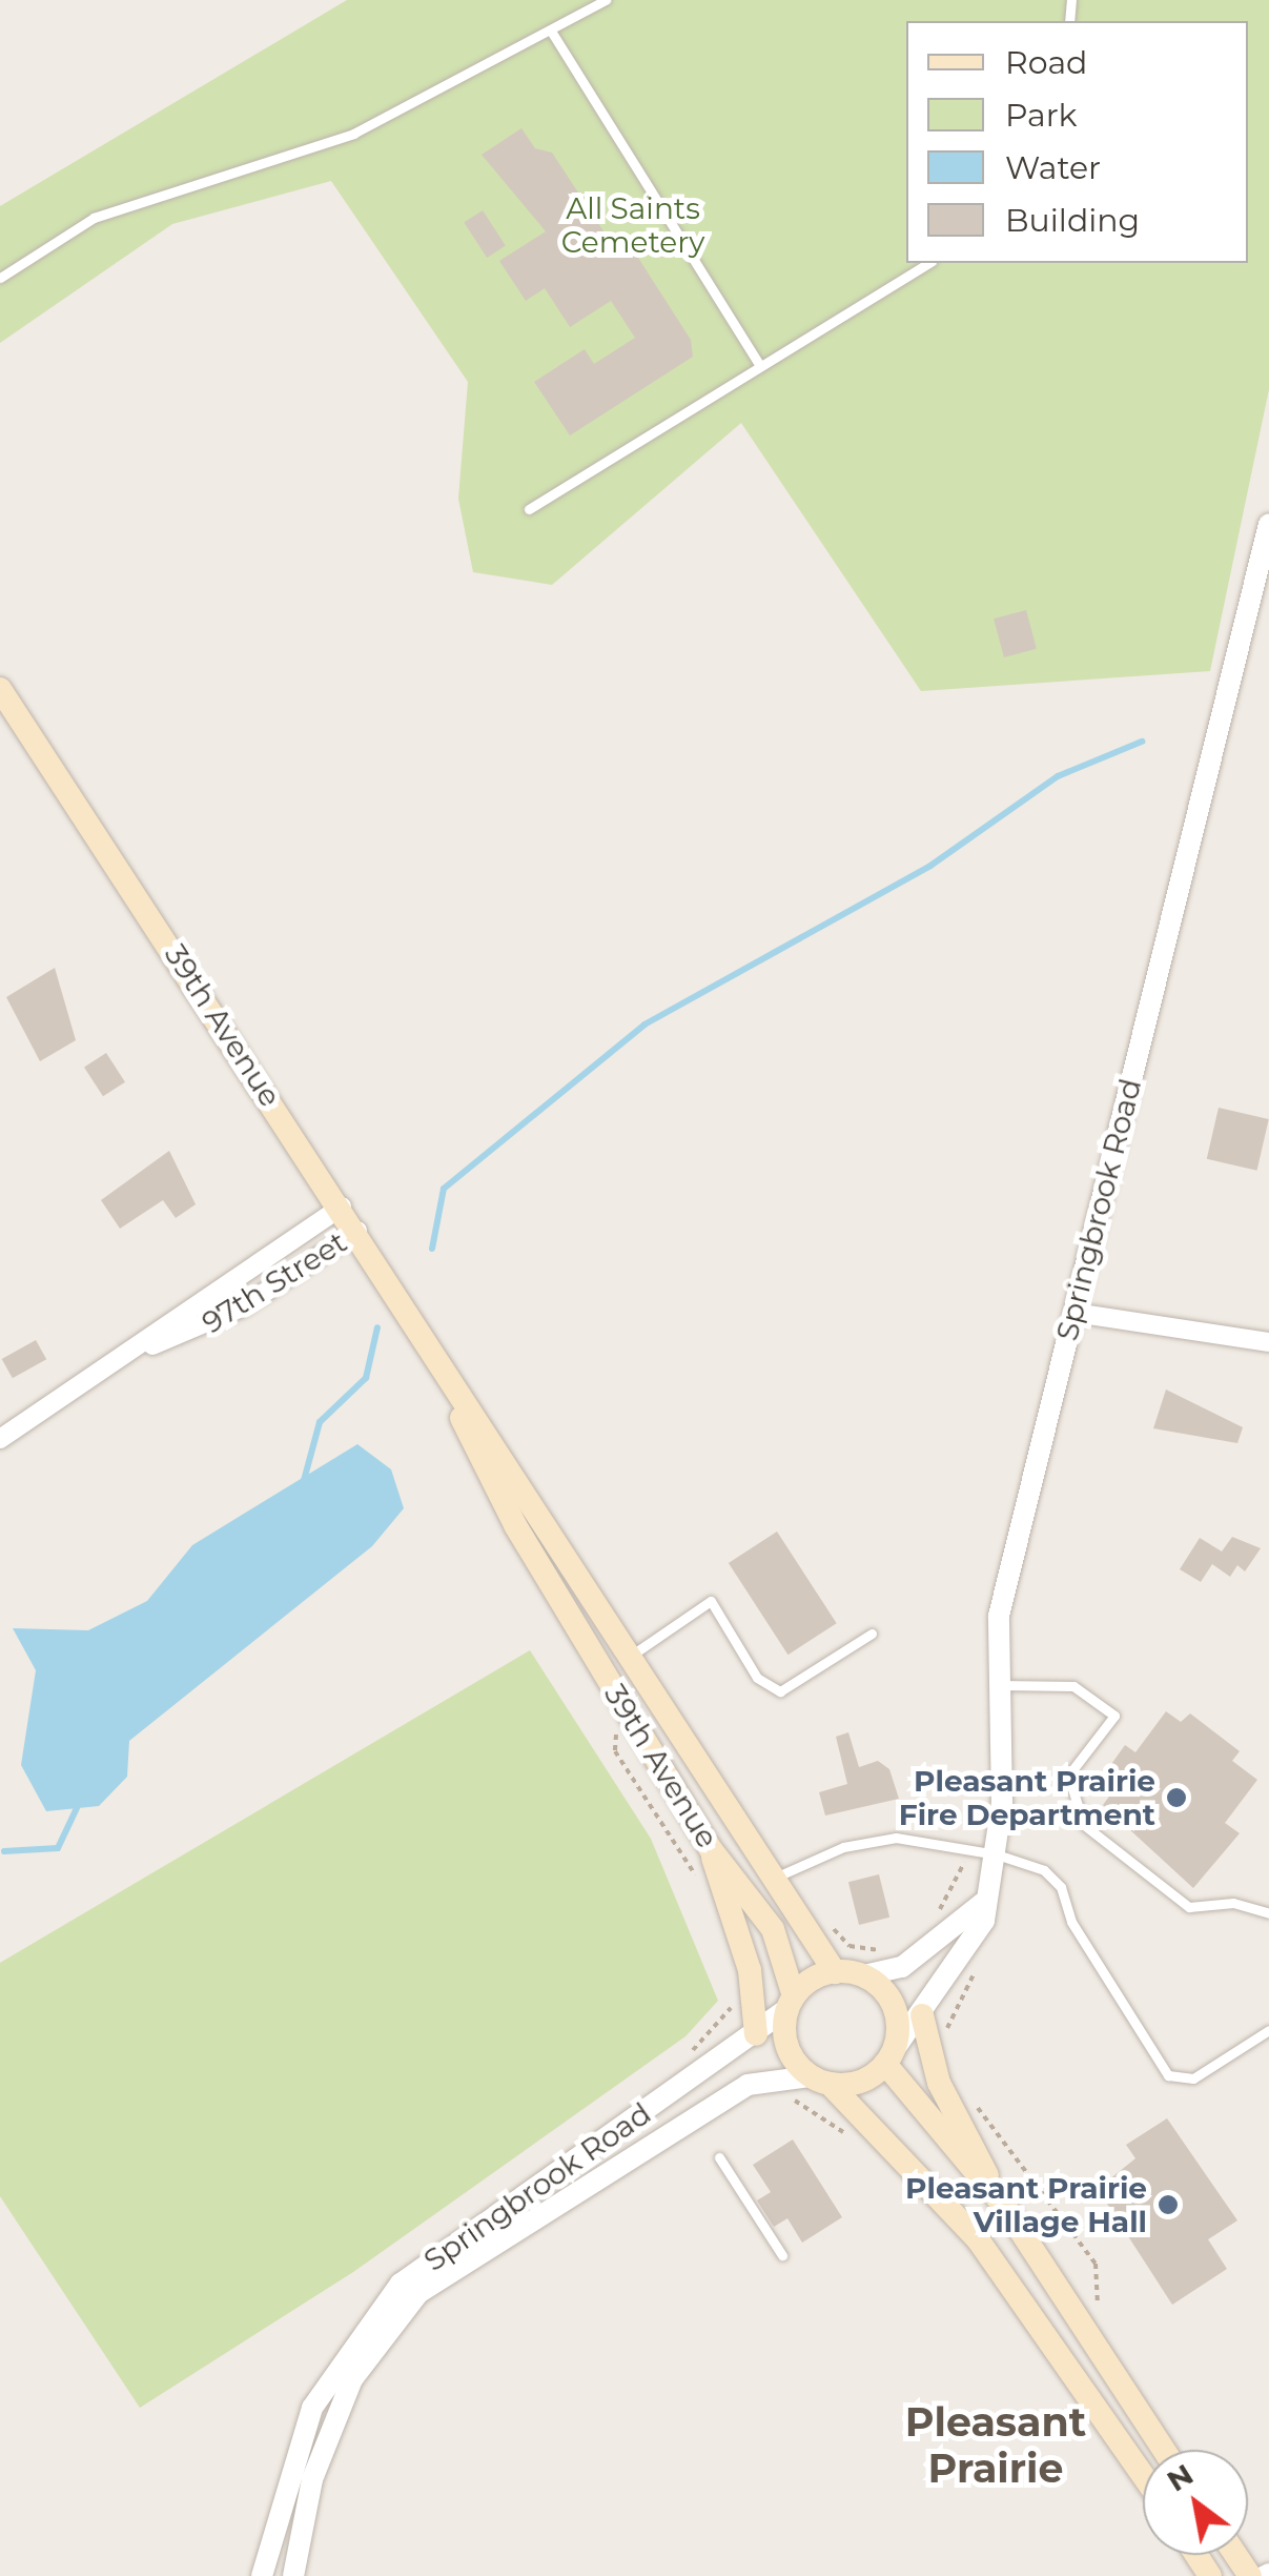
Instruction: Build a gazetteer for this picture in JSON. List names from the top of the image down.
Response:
{
  "streets": {
    "main road": ["39th Avenue"],
    "street": ["Springbrook Road", "97th Street"]
  },
  "crossings": [
    ["39th Avenue", "Springbrook Road"],
    ["39th Avenue", "97th Street"]
  ],
  "districts": ["Pleasant Prairie"],
  "parks": ["All Saints Cemetery"],
  "places": ["Pleasant Prairie Fire Department", "Pleasant Prairie Village Hall"],
  "legend": [
    "Road",
    "Park",
    "Water",
    "Building"
  ],
  "north": "top left"
}
